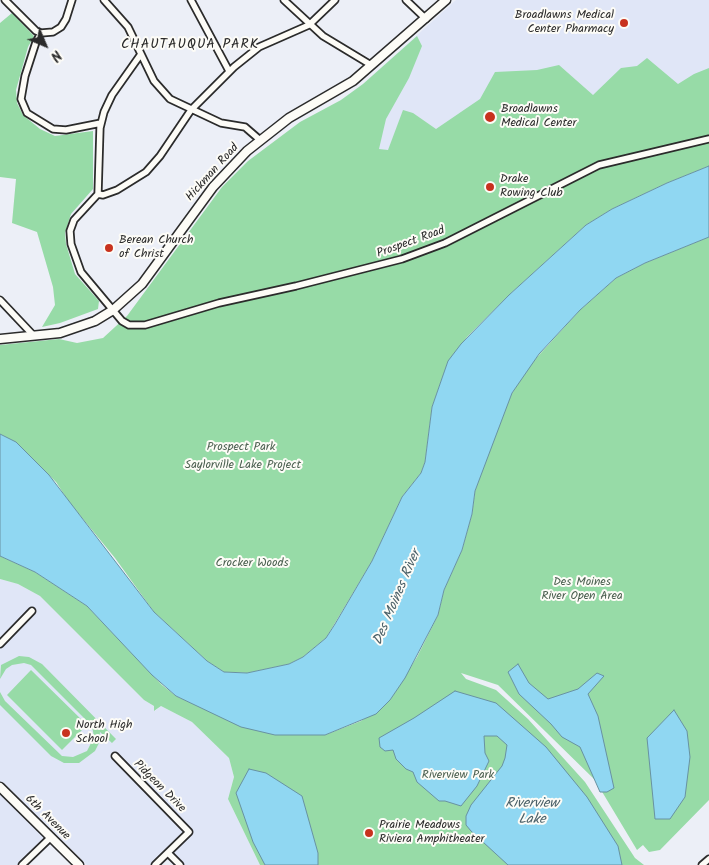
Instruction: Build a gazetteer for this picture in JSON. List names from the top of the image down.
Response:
{
  "streets": {
    "main road": ["Hickman Road", "6th Avenue"],
    "street": ["Prospect Road", "Pidgeon Drive"]
  },
  "crossings": [
    ["Hickman Road", "Prospect Road"]
  ],
  "districts": ["CHAUTAUQUA PARK"],
  "water": ["Des Moines River", "Riverview Lake"],
  "parks": [
    "Prospect Park",
    "Saylorville Lake Project",
    "Crocker Woods",
    "Des Moines River Open Area",
    "Riverview Park"
  ],
  "places": [
    "Broadlawns Medical Center Pharmacy",
    "Broadlawns Medical Center",
    "Drake Rowing Club",
    "Berean Church of Christ",
    "North High School",
    "Prairie Meadows Riviera Amphitheater"
  ],
  "north": "bottom right"
}
